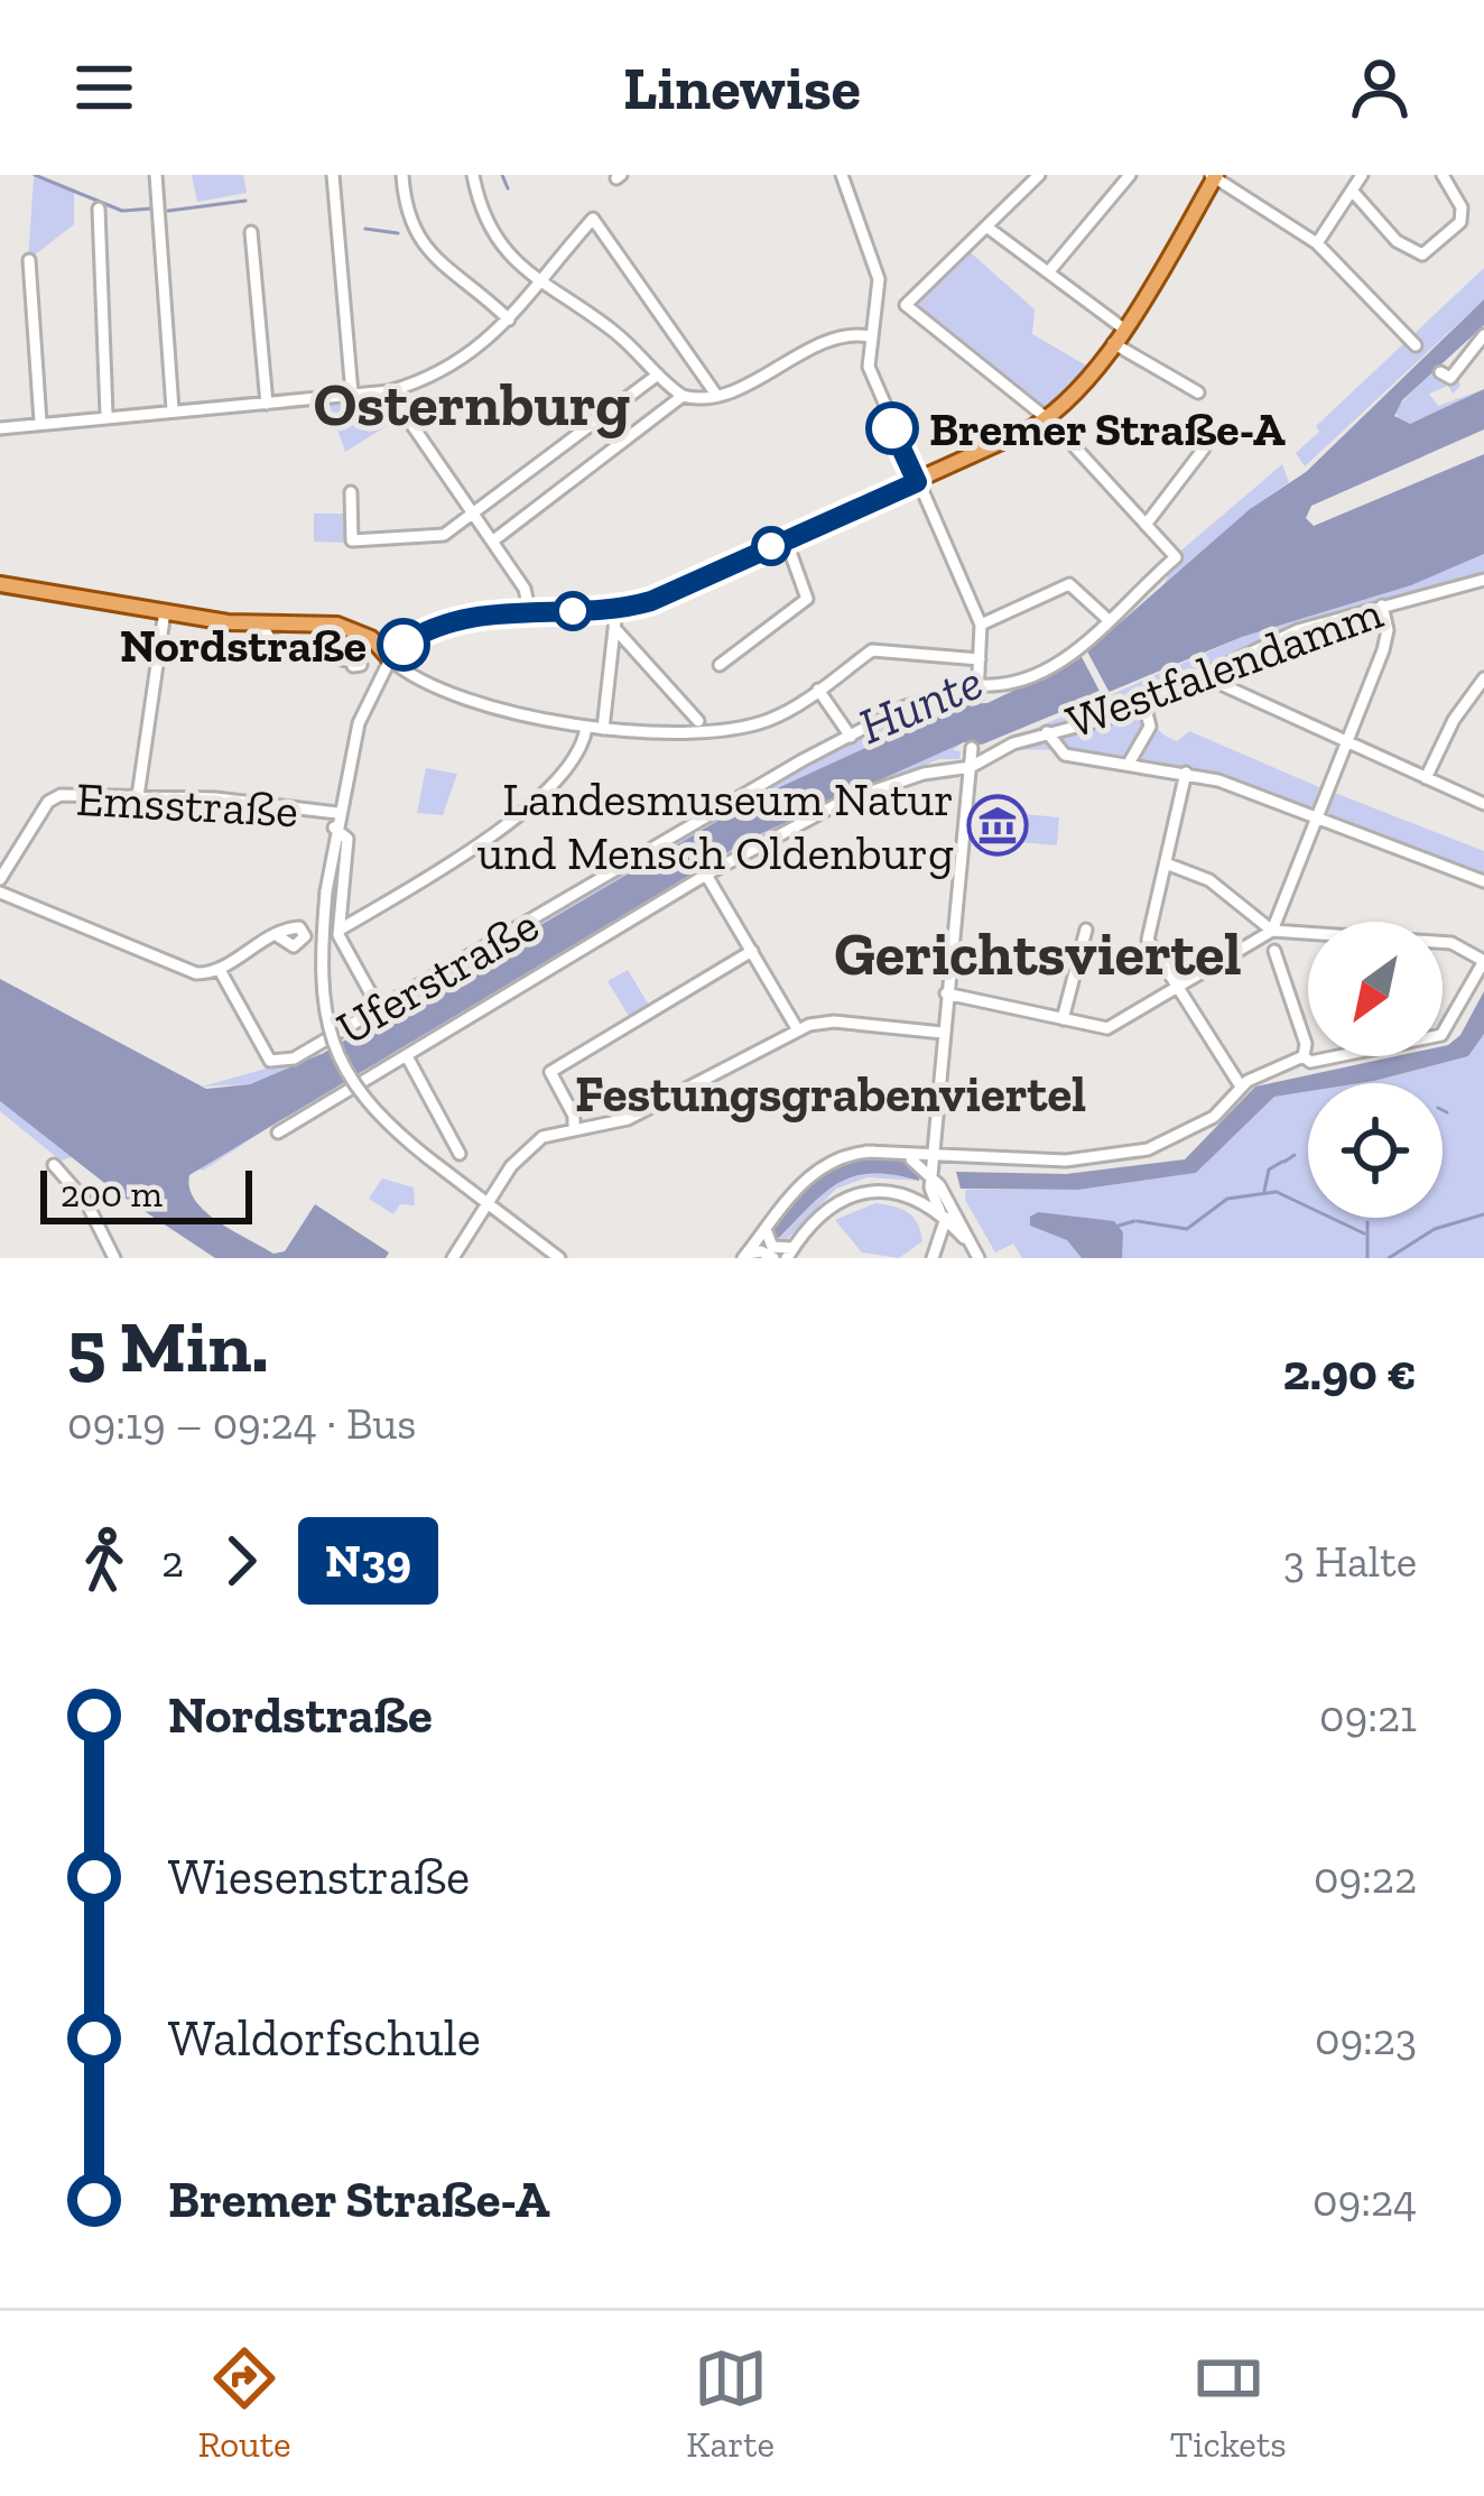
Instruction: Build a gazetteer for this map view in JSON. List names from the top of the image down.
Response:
{
  "streets": {
    "street": ["Westfalendamm", "Emsstraße", "Uferstraße"]
  },
  "districts": ["Osternburg", "Gerichtsviertel", "Festungsgrabenviertel"],
  "water": ["Hunte"],
  "places": {
    "other": ["Bremer Straße-A", "Nordstraße"],
    "museum": ["Landesmuseum Natur und Mensch Oldenburg"]
  },
  "lines": ["bus line N39"],
  "scale_bar": "200 m",
  "north": "bottom left",
  "page": {
    "header": "Linewise",
    "scale": "200 m",
    "heading": ["5 Min.", "09:19 – 09:24 · Bus", "2.90 €"],
    "legs": ["2", "N39", "3 Halte"],
    "list": [
      {
        "name": "Nordstraße",
        "value": "09:21"
      },
      {
        "name": "Wiesenstraße",
        "value": "09:22"
      },
      {
        "name": "Waldorfschule",
        "value": "09:23"
      },
      {
        "name": "Bremer Straße-A",
        "value": "09:24"
      }
    ],
    "tabs": ["Route", "Karte", "Tickets"]
  }
}
